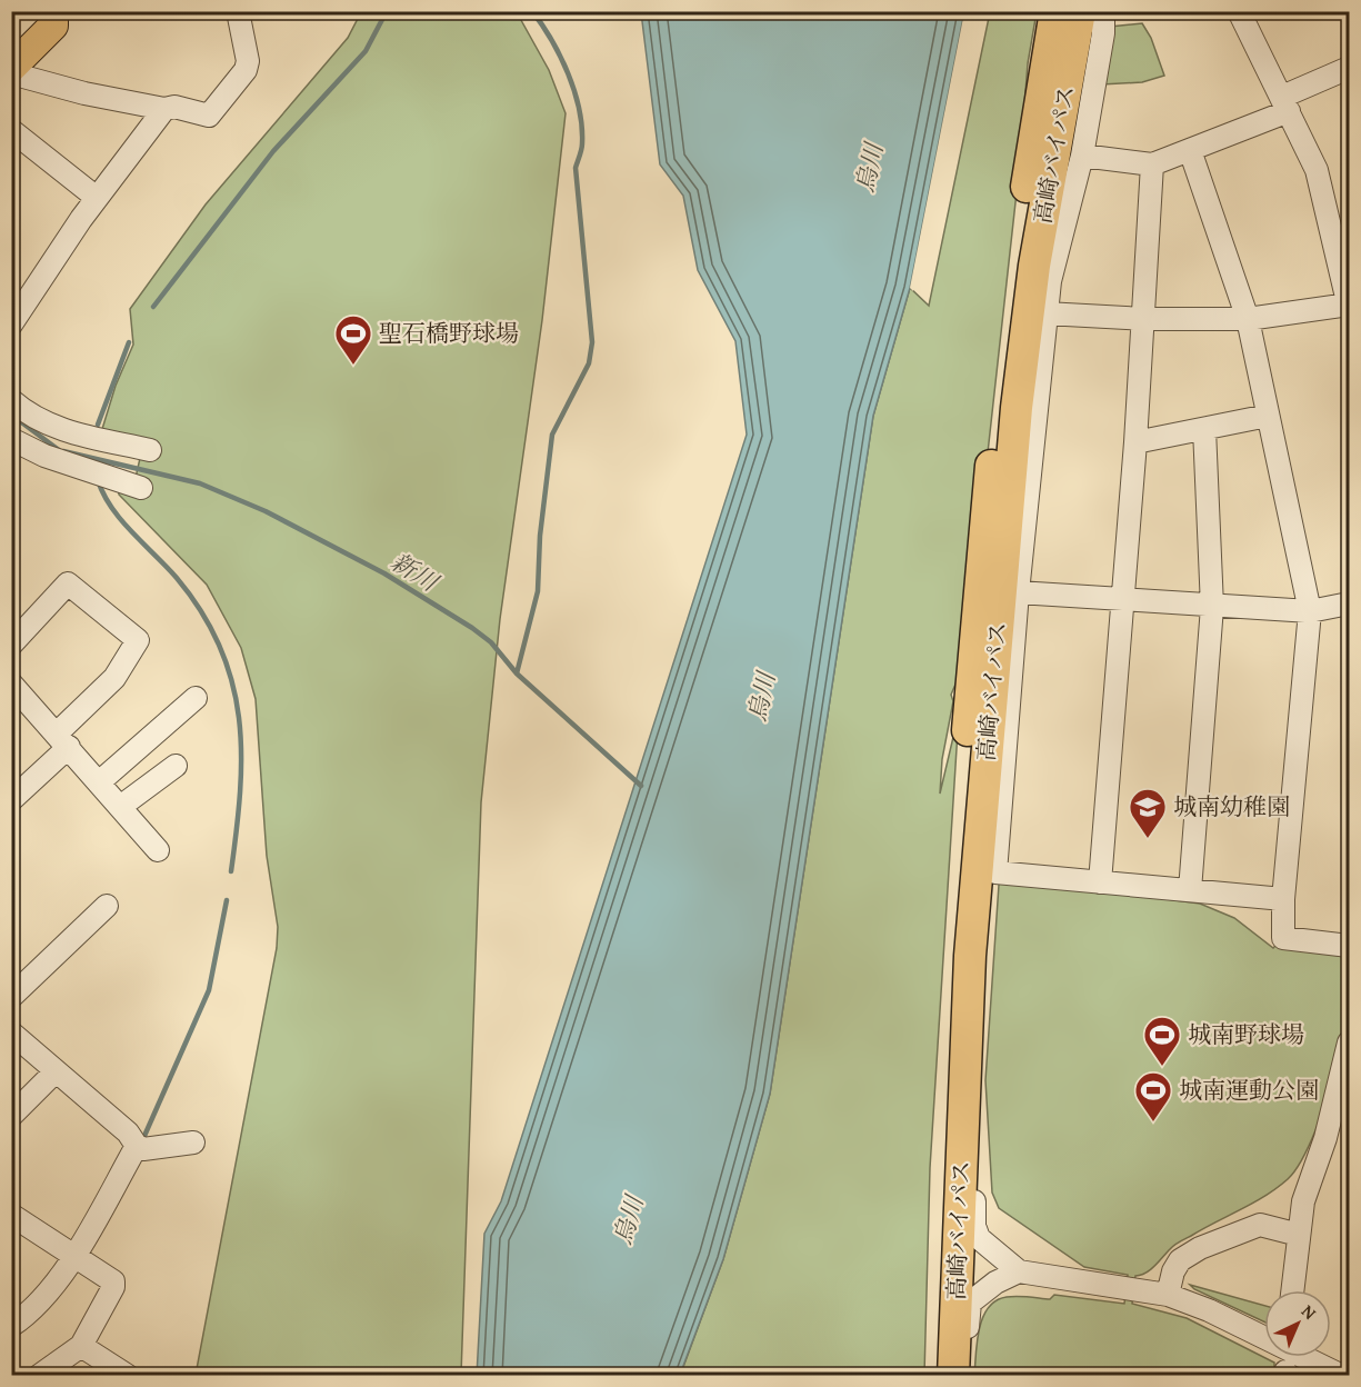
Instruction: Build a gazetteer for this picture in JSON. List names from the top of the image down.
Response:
{
  "streets": {
    "highway": ["高崎バイパス"]
  },
  "water": ["烏川", "新川"],
  "places": {
    "sports": ["聖石橋野球場", "城南野球場", "城南運動公園"],
    "school or university": ["城南幼稚園"]
  },
  "north": "top right"
}
